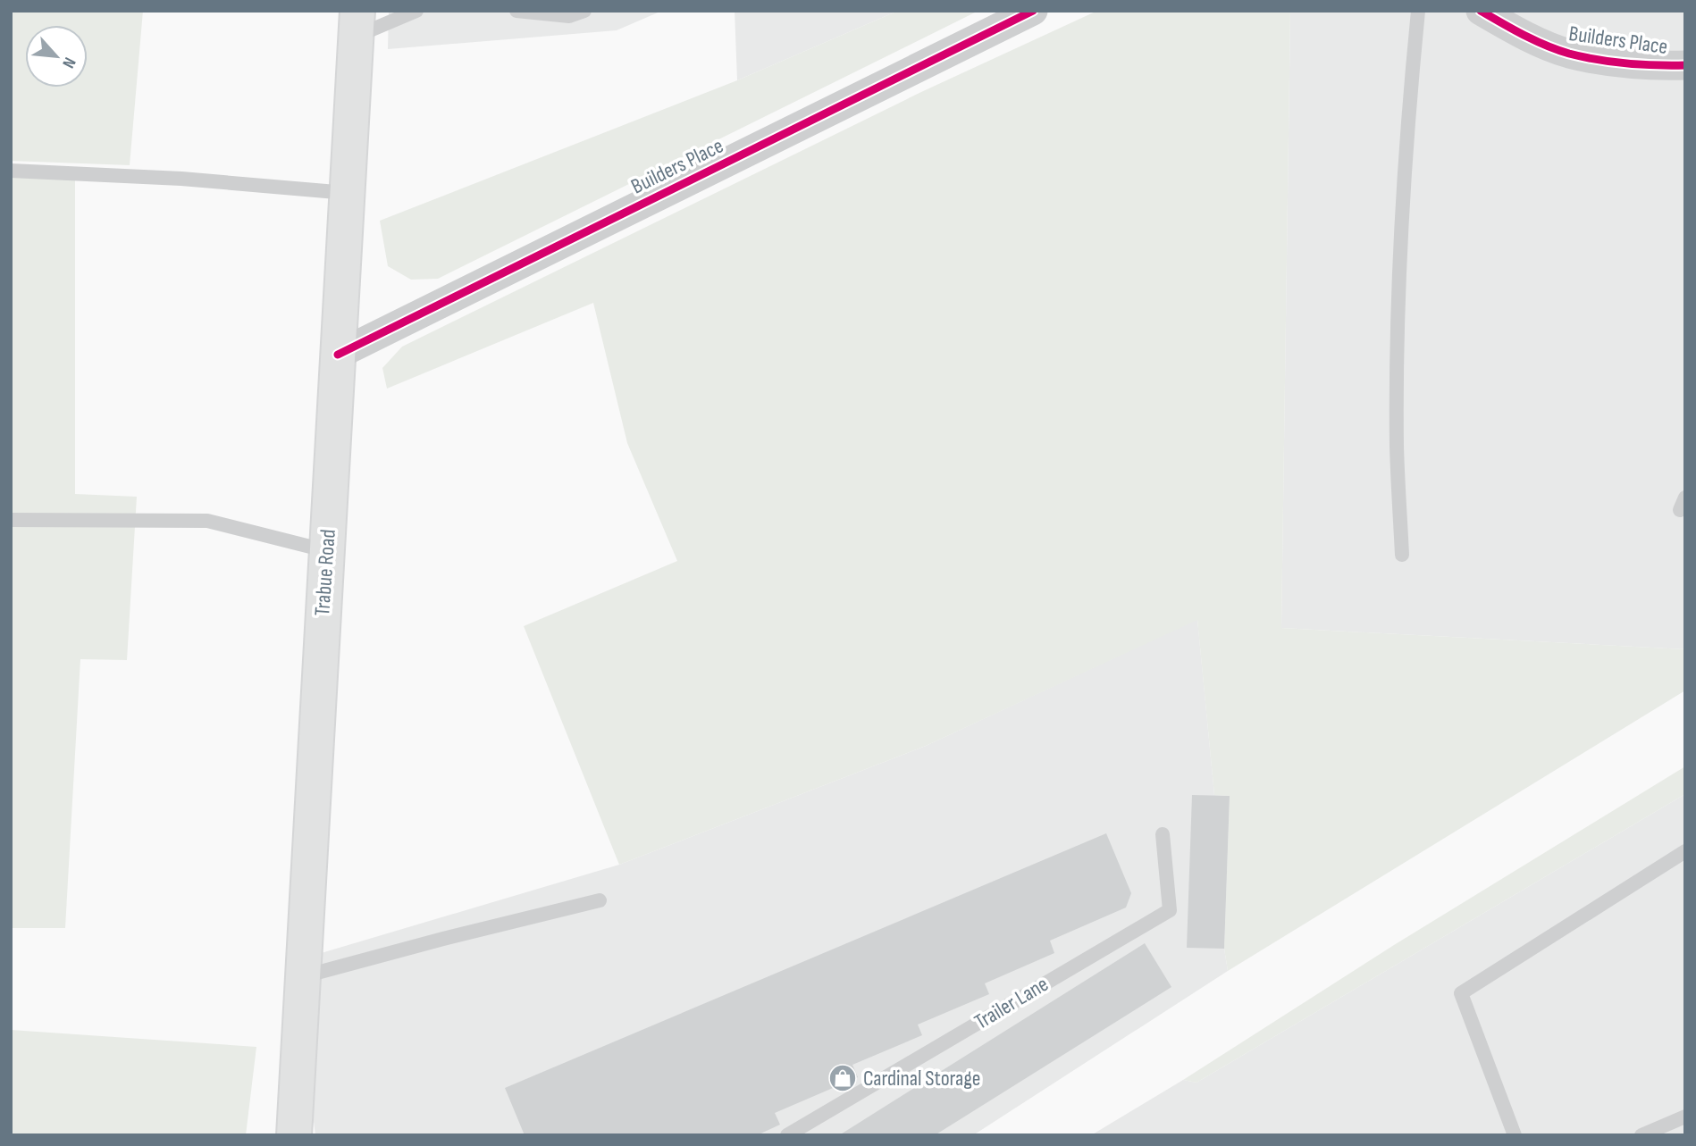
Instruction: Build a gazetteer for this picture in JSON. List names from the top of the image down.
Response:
{
  "streets": {
    "main road": ["Trabue Road"],
    "street": ["Builders Place"],
    "lane": ["Trailer Lane"]
  },
  "crossings": [
    ["Builders Place", "Trabue Road"]
  ],
  "places": {
    "shop": ["Cardinal Storage"]
  },
  "north": "bottom right"
}
